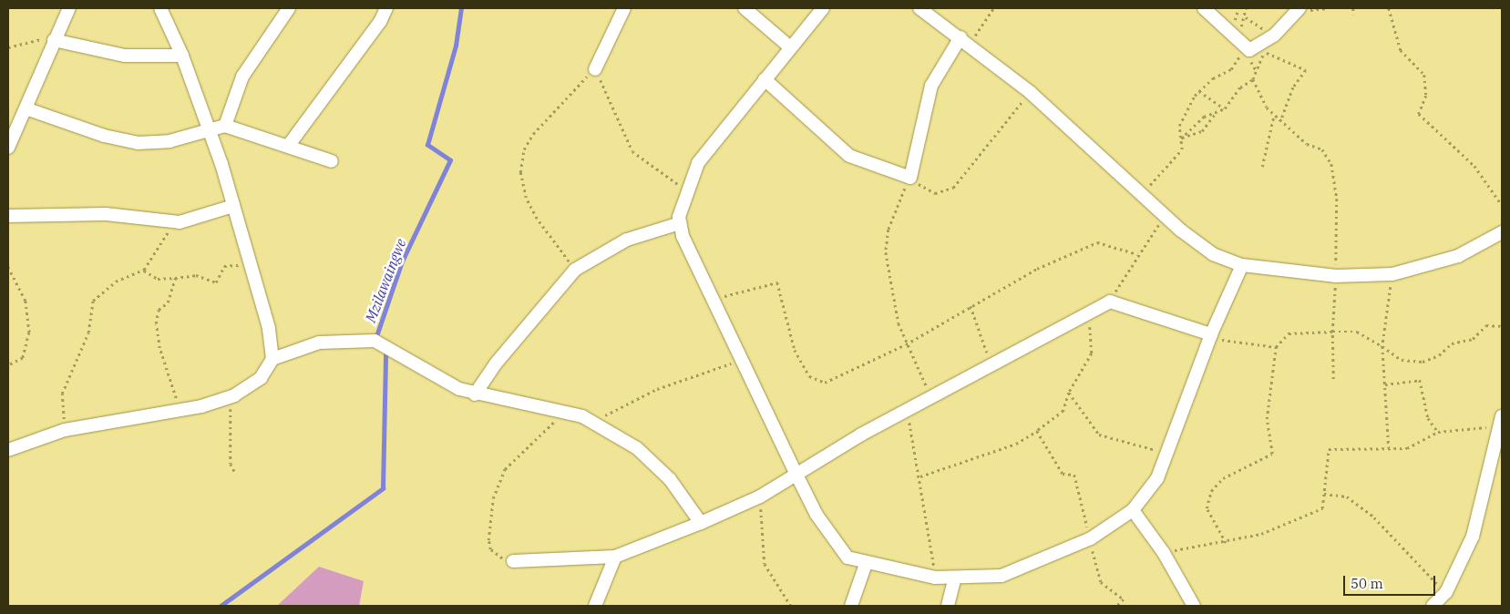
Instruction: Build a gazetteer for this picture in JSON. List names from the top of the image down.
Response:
{
  "water": ["Mzilawaingwe"],
  "scale_bar": "50 m"
}
